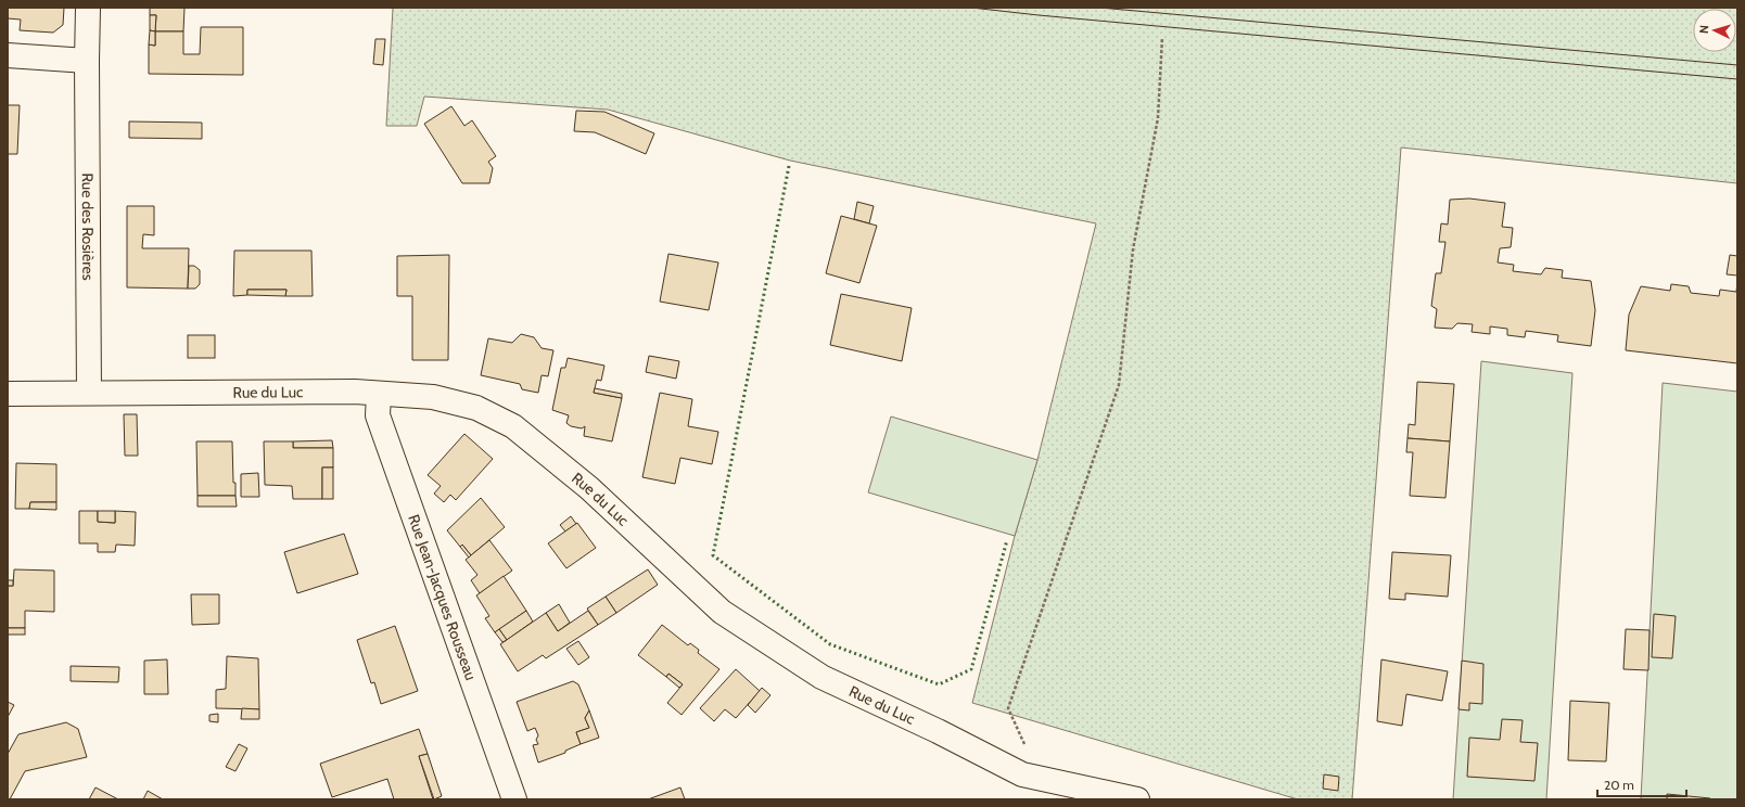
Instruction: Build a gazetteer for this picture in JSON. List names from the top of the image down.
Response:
{
  "streets": {
    "street": ["Rue des Rosières", "Rue du Luc", "Rue Jean-Jacques Rousseau"]
  },
  "crossings": [
    ["Rue des Rosières", "Rue du Luc"],
    ["Rue du Luc", "Rue Jean-Jacques Rousseau"]
  ],
  "scale_bar": "20 m",
  "north": "left"
}
